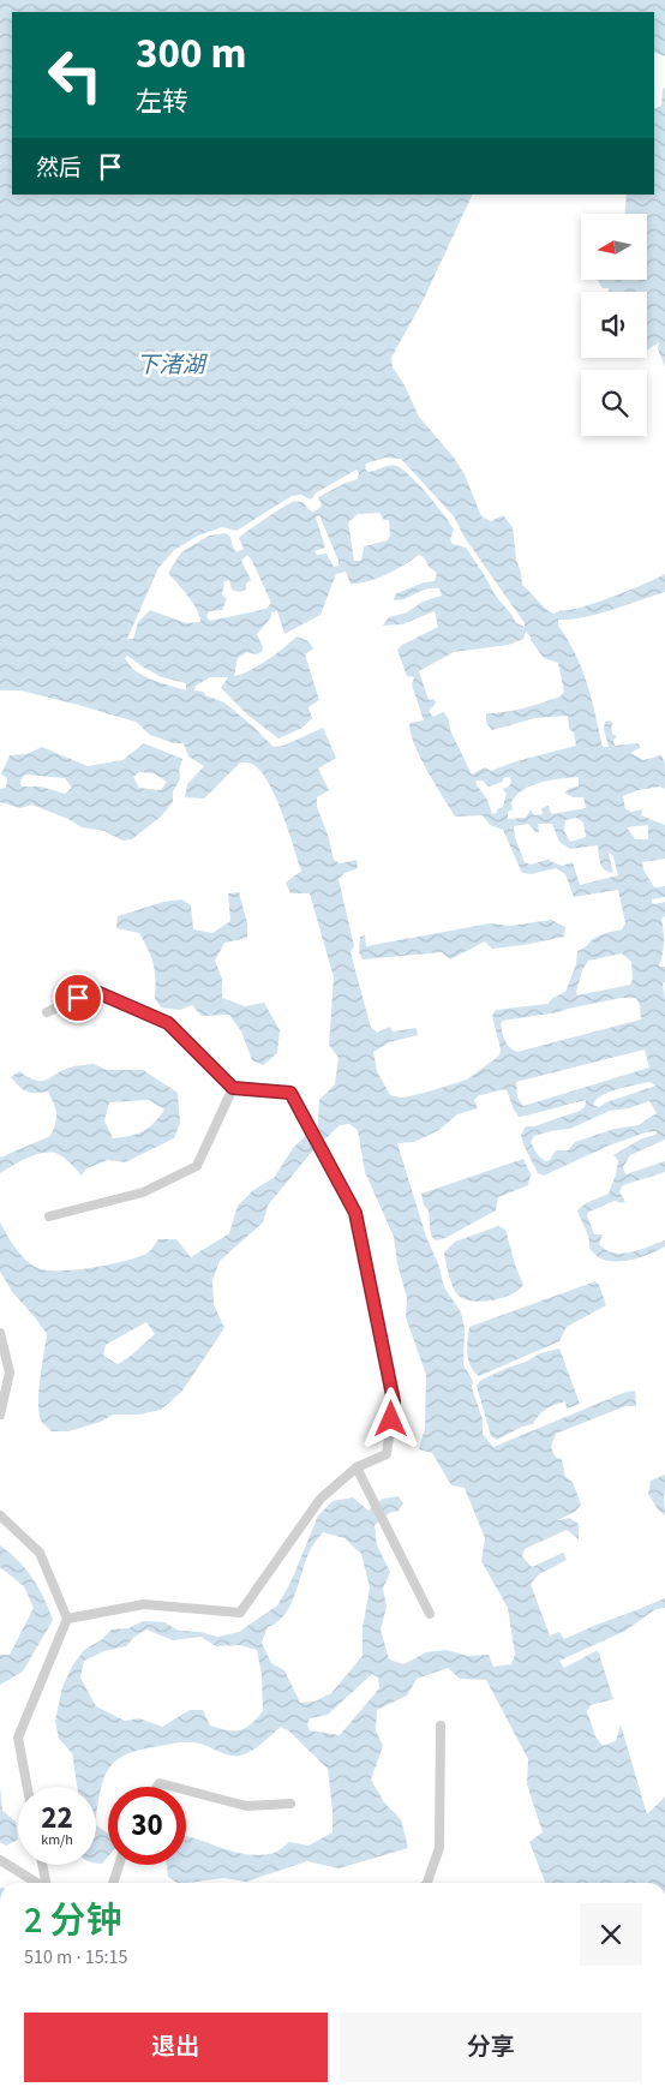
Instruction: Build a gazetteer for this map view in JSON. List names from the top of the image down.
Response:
{
  "water": ["下渚湖"],
  "north": "left",
  "page": {
    "turn": ["300 m", "左转"],
    "then": "然后",
    "speed": "22 km/h",
    "limit": "30",
    "heading": ["2 分钟", "510 m · 15:15"],
    "buttons": ["退出", "分享"]
  }
}
